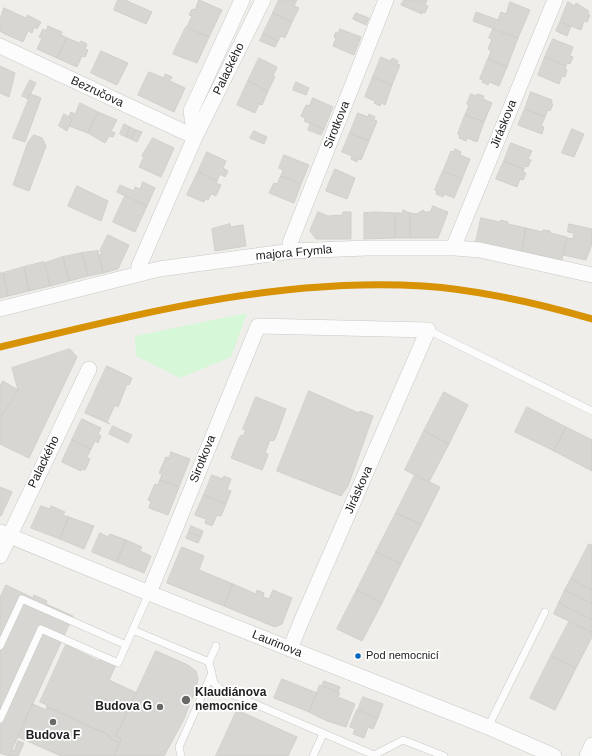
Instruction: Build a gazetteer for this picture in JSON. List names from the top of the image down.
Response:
{
  "streets": {
    "street": [
      "Palackého",
      "Bezručova",
      "Jiráskova",
      "Sirotkova",
      "majora Frymla",
      "Laurinova"
    ]
  },
  "crossings": [
    ["Palackého", "Bezručova"],
    ["Palackého", "majora Frymla"],
    ["Palackého", "Laurinova"],
    ["Jiráskova", "Sirotkova"],
    ["Jiráskova", "majora Frymla"],
    ["Jiráskova", "Laurinova"],
    ["Sirotkova", "majora Frymla"],
    ["Sirotkova", "Laurinova"]
  ],
  "places": [
    "Pod nemocnicí",
    "Klaudiánova nemocnice",
    "Budova G",
    "Budova F"
  ]
}
